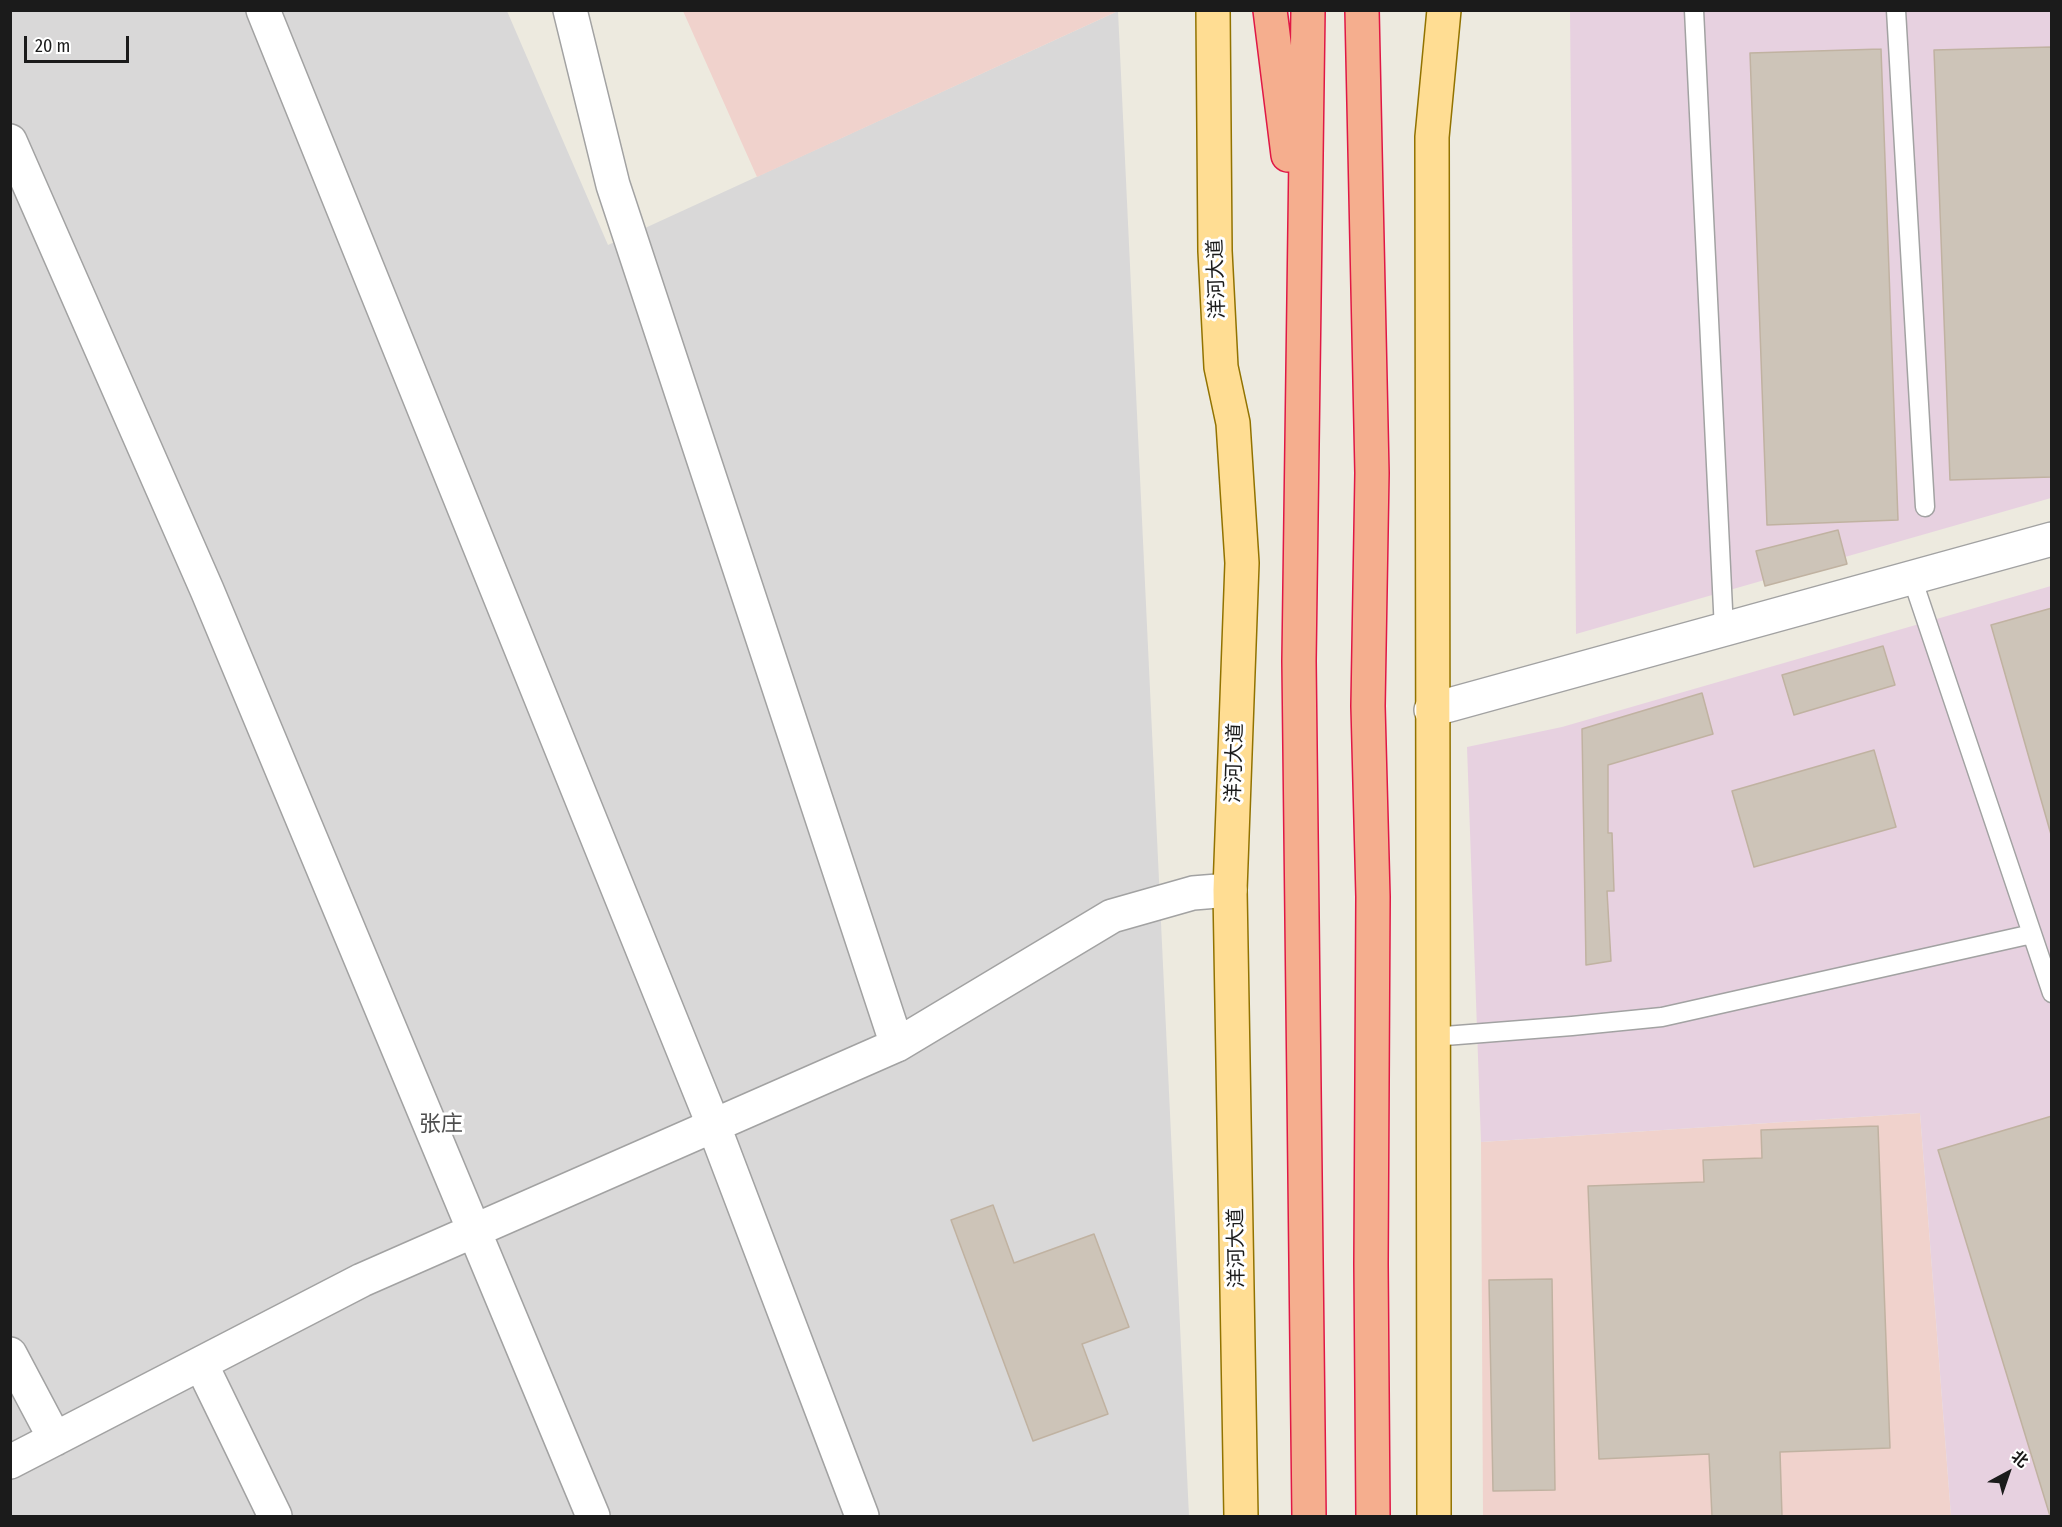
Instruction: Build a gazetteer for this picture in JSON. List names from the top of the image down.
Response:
{
  "streets": {
    "main road": ["洋河大道"]
  },
  "districts": ["张庄"],
  "scale_bar": "20 m",
  "north": "top right"
}
